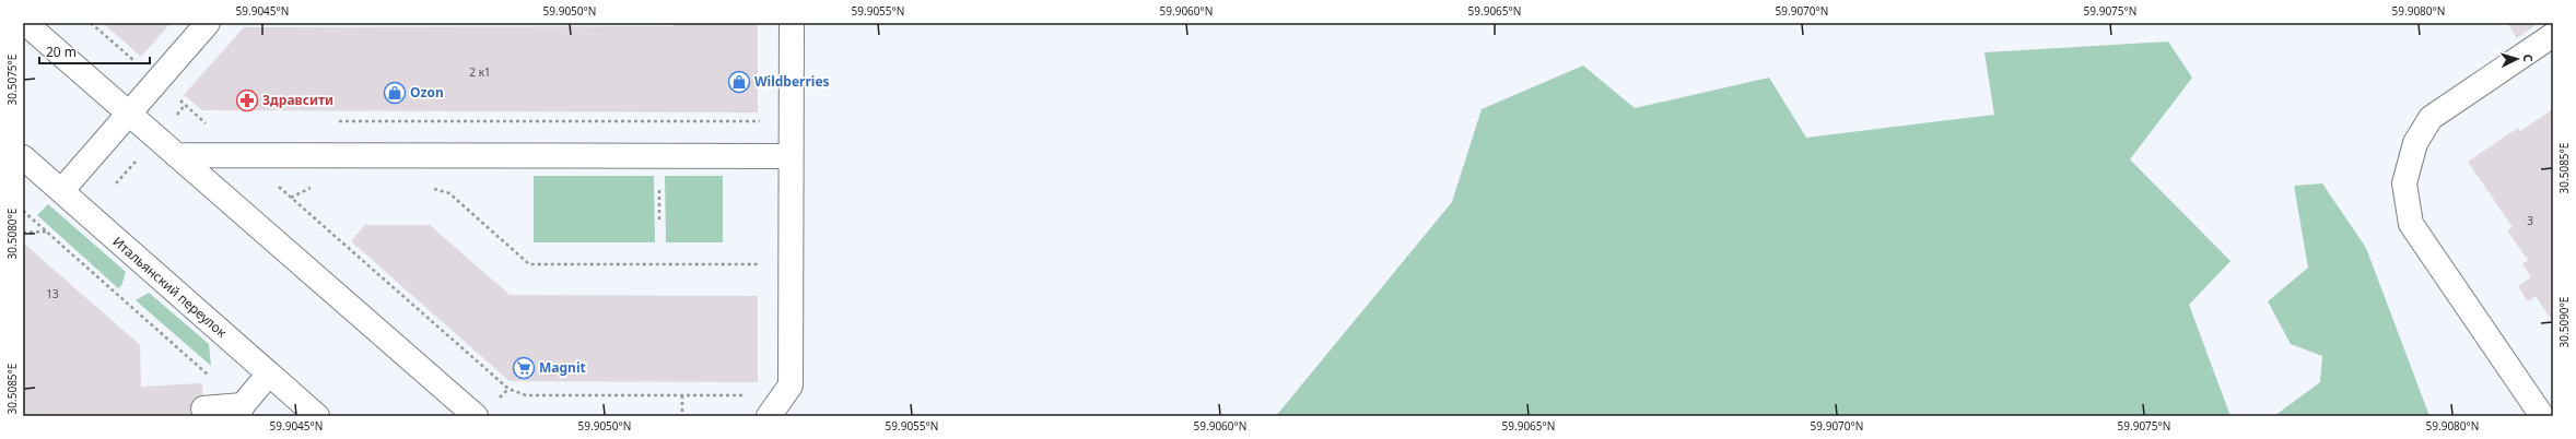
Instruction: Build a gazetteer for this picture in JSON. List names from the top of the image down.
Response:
{
  "streets": {
    "street": ["Итальянский переулок"]
  },
  "places": {
    "shop": ["Wildberries", "Ozon"],
    "pharmacy": ["Здравсити"],
    "supermarket": ["Magnit"]
  },
  "house_numbers": ["2 к1", "3", "13"],
  "scale_bar": "20 m",
  "north": "right",
  "coordinates": [
    "59.9045°N",
    "59.9050°N",
    "59.9055°N",
    "59.9060°N",
    "59.9065°N",
    "59.9070°N",
    "59.9075°N",
    "59.9080°N",
    "30.5075°E",
    "30.5085°E",
    "30.5080°E",
    "30.5090°E"
  ]
}
